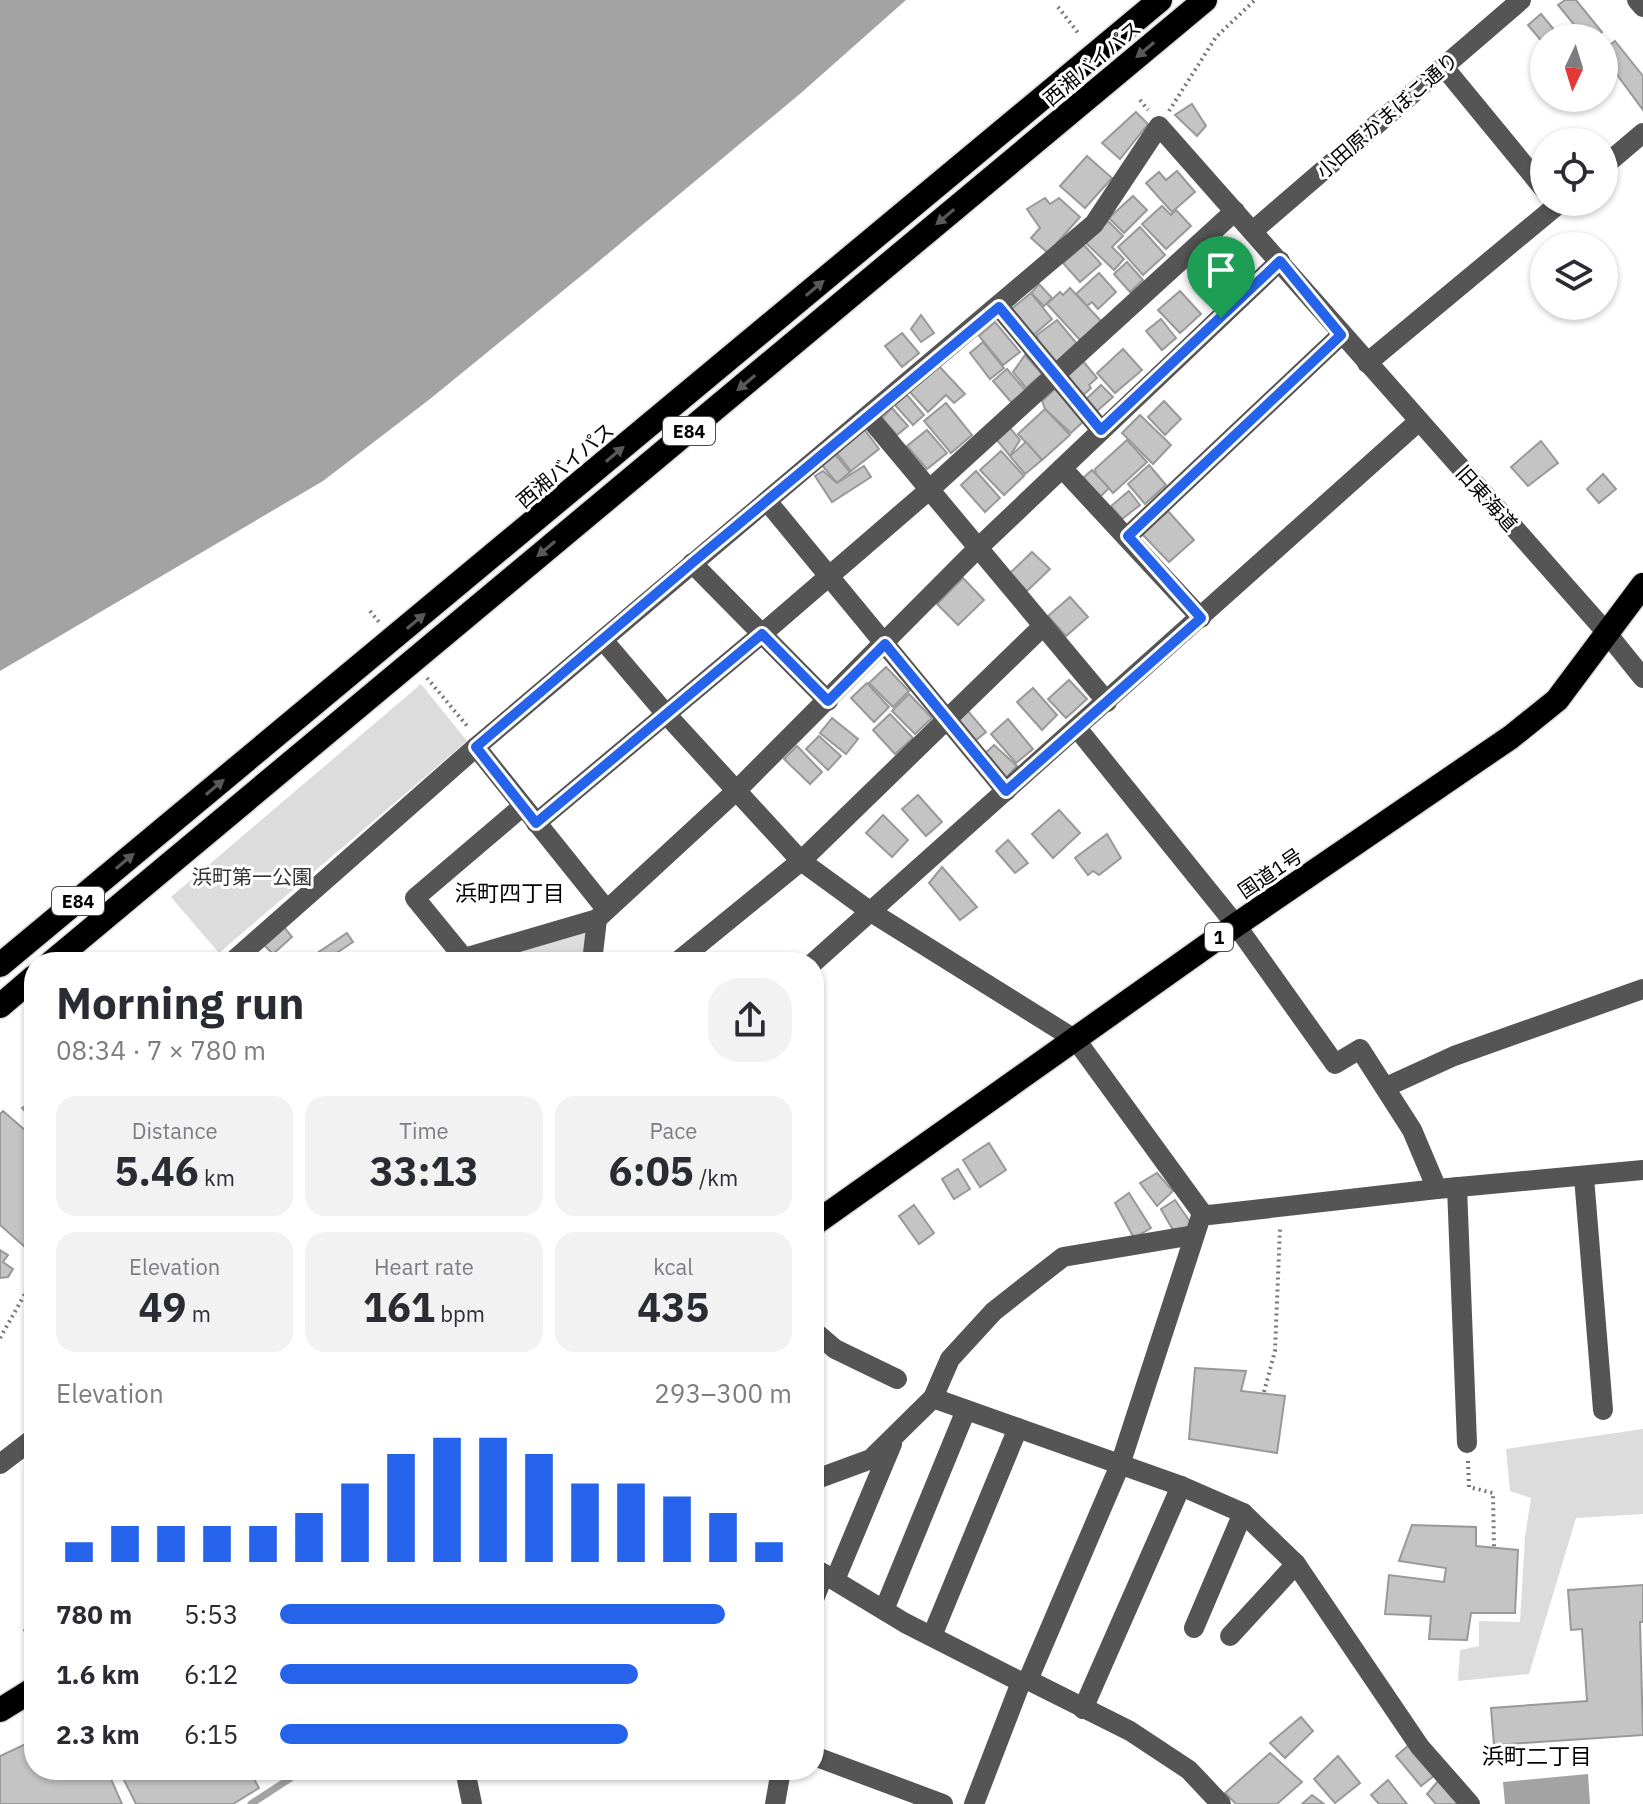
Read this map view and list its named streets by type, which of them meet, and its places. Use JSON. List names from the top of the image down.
{
  "streets": {
    "highway": [
      "西湘バイパス",
      "E84",
      "国道1号",
      "1"
    ],
    "street": ["小田原かまぼこ通り", "旧東海道"]
  },
  "crossings": [
    ["小田原かまぼこ通り", "旧東海道"],
    ["旧東海道", "国道1号"]
  ],
  "districts": ["浜町四丁目", "浜町二丁目"],
  "parks": ["浜町第一公園"],
  "north": "bottom",
  "page": {
    "heading": ["Morning run", "08:34 · 7 × 780 m"],
    "stats": [
      ["Distance", "5.46 km"],
      ["Time", "33:13"],
      ["Pace", "6:05 /km"],
      ["Elevation", "49 m"],
      ["Heart rate", "161 bpm"],
      ["kcal", "435"]
    ],
    "chart": ["Elevation", "293–300 m"],
    "list": [
      {
        "name": "780 m",
        "note": "5:53"
      },
      {
        "name": "1.6 km",
        "note": "6:12"
      },
      {
        "name": "2.3 km",
        "note": "6:15"
      }
    ]
  }
}
